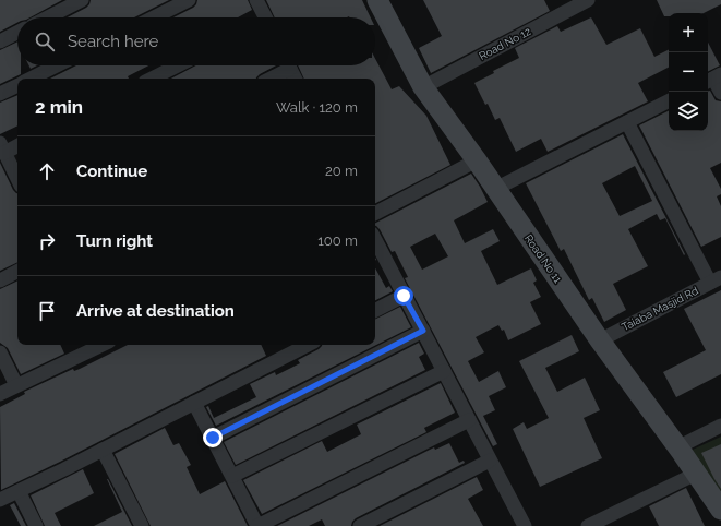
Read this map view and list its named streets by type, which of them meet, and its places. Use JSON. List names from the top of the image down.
{
  "streets": {
    "street": ["Road No 12", "Road No 11", "Taiaba Masjid Rd"]
  },
  "crossings": [
    ["Road No 12", "Road No 11"],
    ["Road No 11", "Taiaba Masjid Rd"]
  ],
  "page": {
    "map_buttons": ["+", "−"],
    "search": "Search here",
    "heading": ["2 min", "Walk · 120 m"],
    "list": [
      ["Continue", "20 m"],
      ["Turn right", "100 m"],
      "Arrive at destination"
    ]
  }
}
